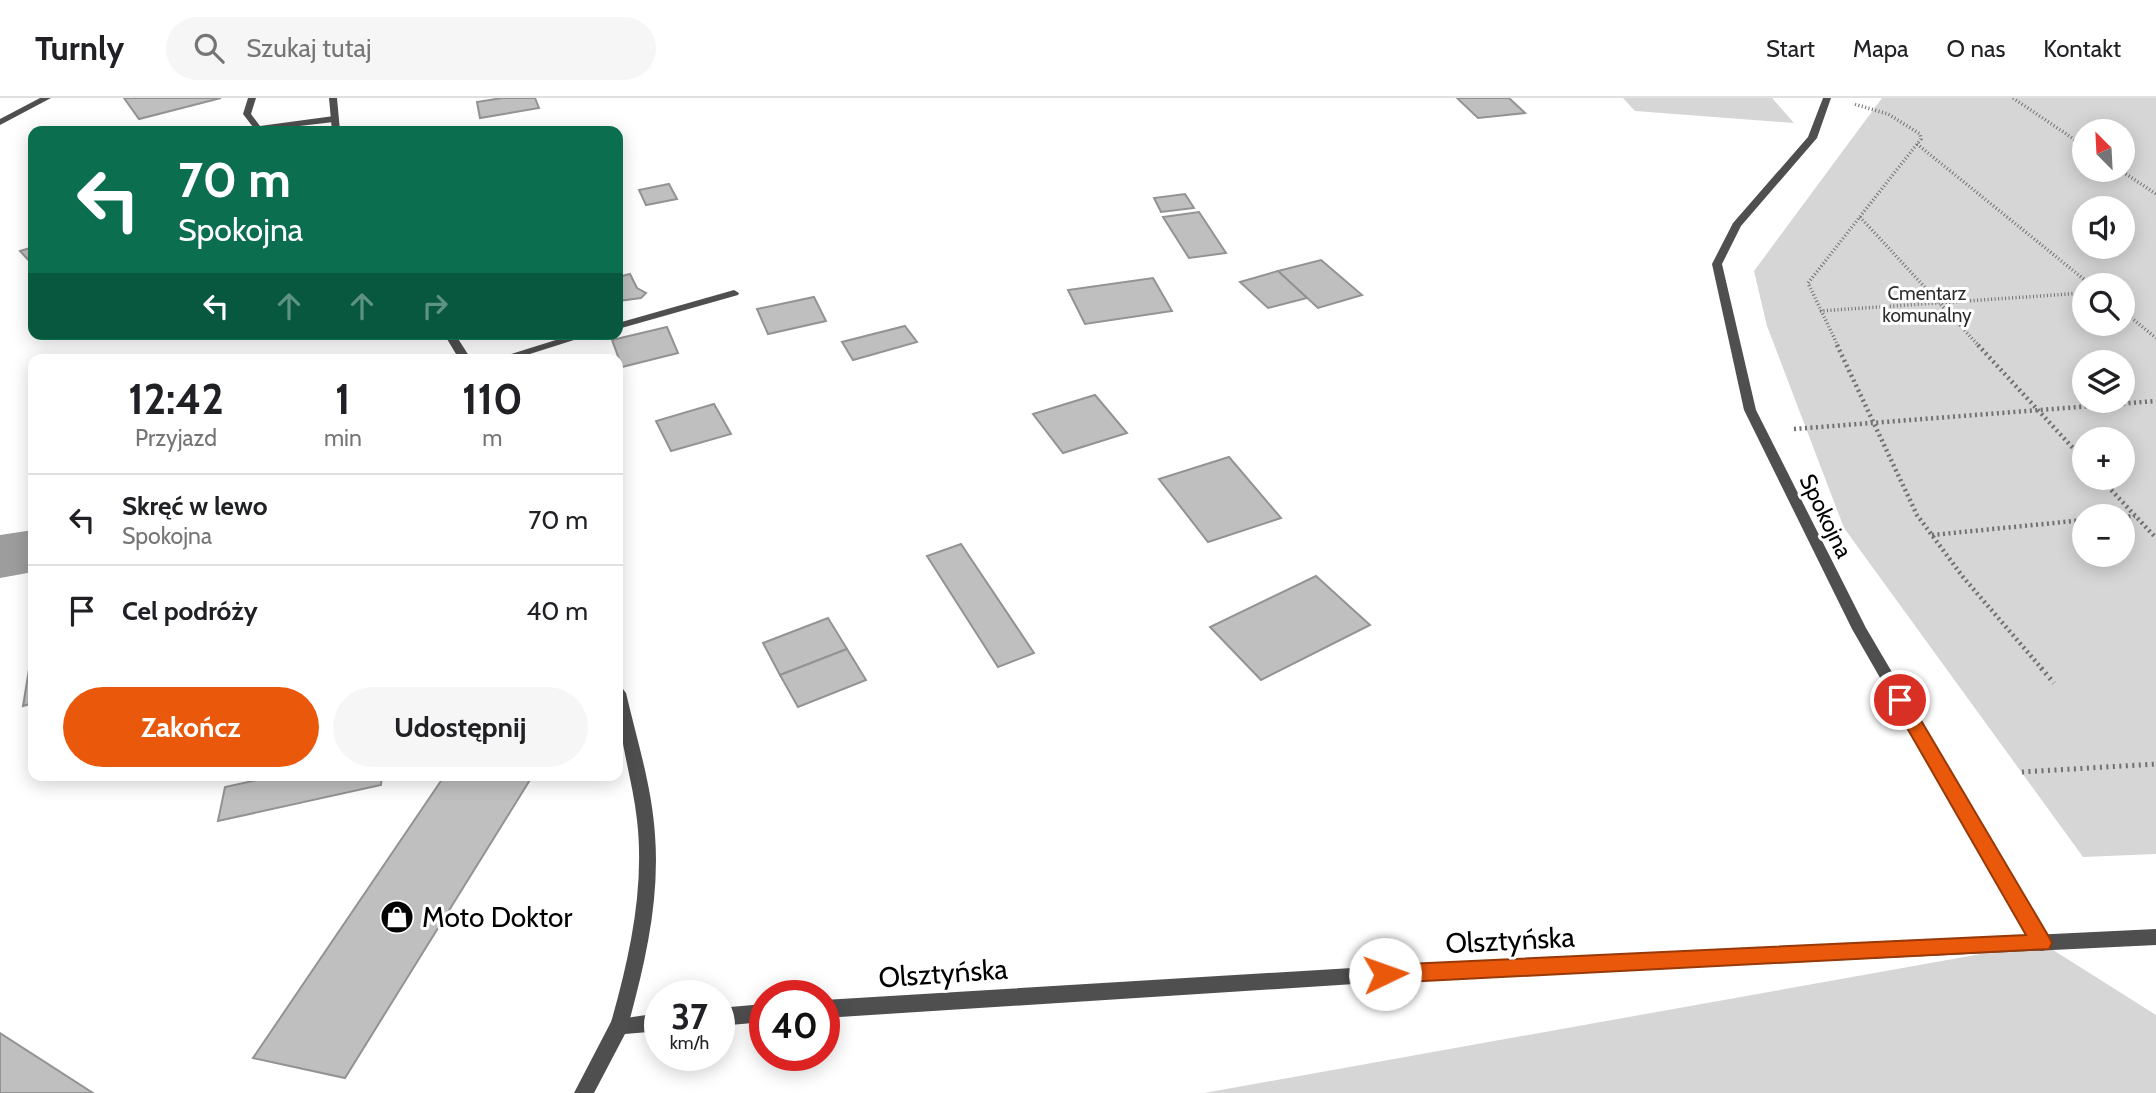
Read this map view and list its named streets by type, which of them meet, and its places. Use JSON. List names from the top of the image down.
{
  "streets": {
    "street": ["Spokojna", "Olsztyńska"]
  },
  "crossings": [
    ["Spokojna", "Olsztyńska"]
  ],
  "parks": ["Cmentarz komunalny"],
  "places": {
    "shop": ["Moto Doktor"]
  },
  "north": "top left",
  "page": {
    "header": "Turnly",
    "search": "Szukaj tutaj",
    "nav": [
      "Start",
      "Mapa",
      "O nas",
      "Kontakt"
    ],
    "map_buttons": ["+", "−"],
    "turn": ["70 m", "Spokojna"],
    "eta": [
      "12:42",
      "Przyjazd",
      "1",
      "min",
      "110",
      "m"
    ],
    "list": [
      {
        "name": "Skręć w lewo",
        "note": "Spokojna",
        "value": "70 m"
      },
      {
        "name": "Cel podróży",
        "value": "40 m"
      }
    ],
    "buttons": ["Zakończ", "Udostępnij"],
    "speed": "37 km/h",
    "limit": "40"
  }
}
